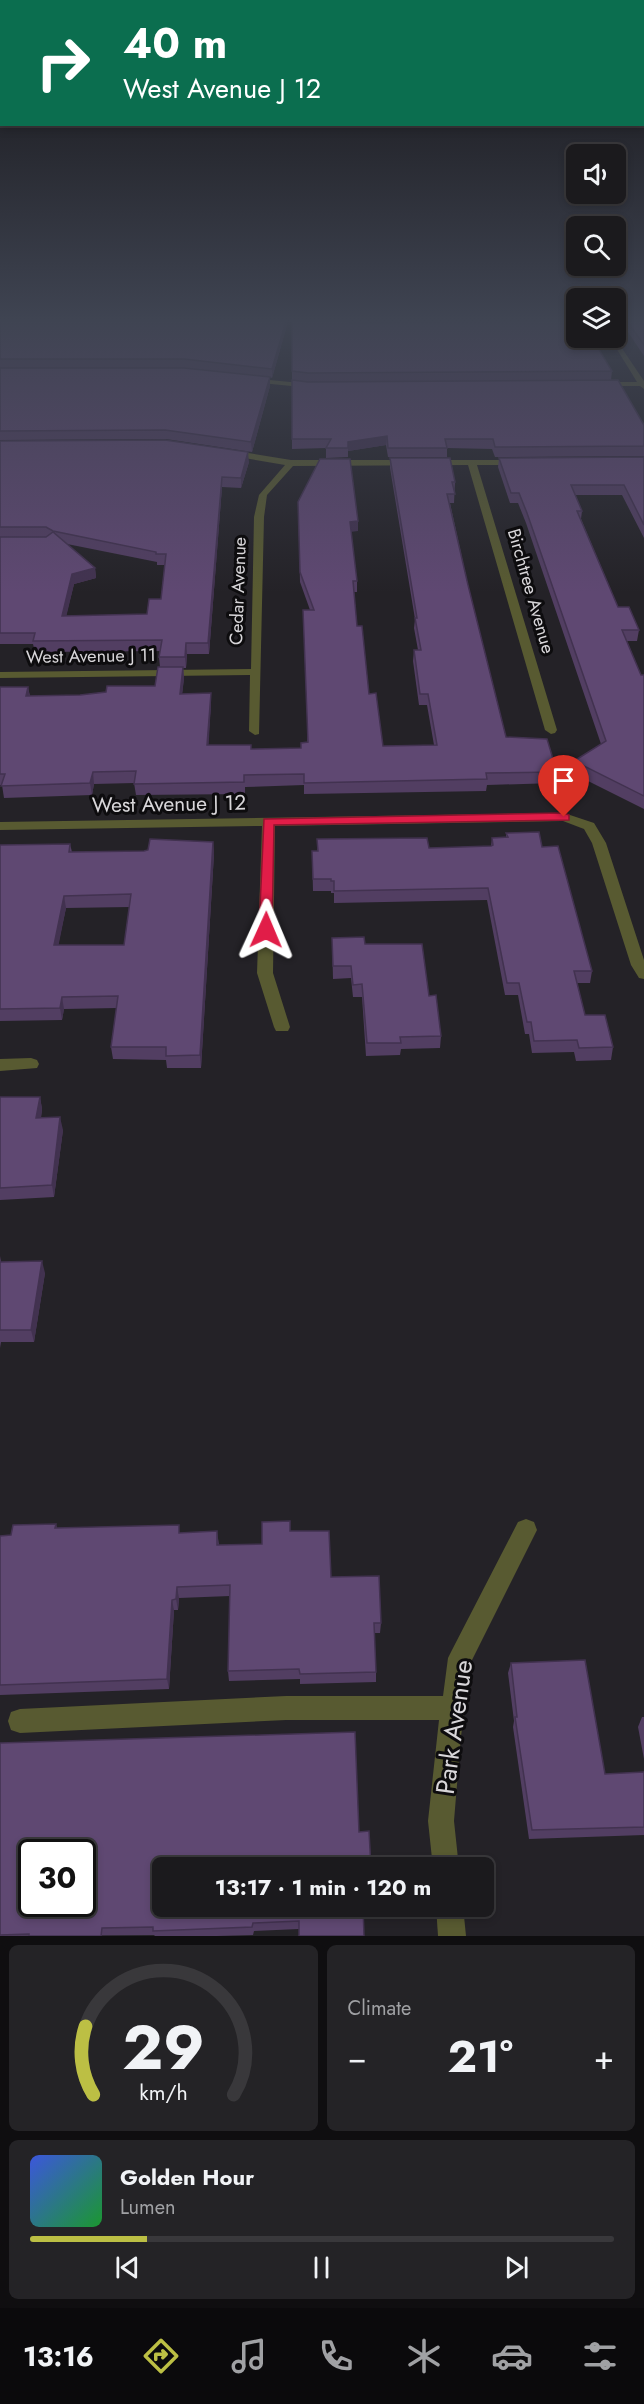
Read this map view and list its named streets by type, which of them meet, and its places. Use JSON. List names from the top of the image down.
{
  "streets": {
    "street": [
      "Cedar Avenue",
      "Birchtree Avenue",
      "West Avenue J 11",
      "West Avenue J 12",
      "Park Avenue"
    ]
  },
  "crossings": [
    ["Cedar Avenue", "West Avenue J 11"]
  ],
  "page": {
    "turn": ["40 m", "West Avenue J 12"],
    "limit": "30",
    "trip": "13:17 · 1 min · 120 m",
    "tile": "Climate",
    "heat": ["−", "21°", "+"],
    "song": ["Golden Hour", "Lumen"],
    "tabs": "13:16",
    "gauge": ["29", "km/h"]
  }
}
